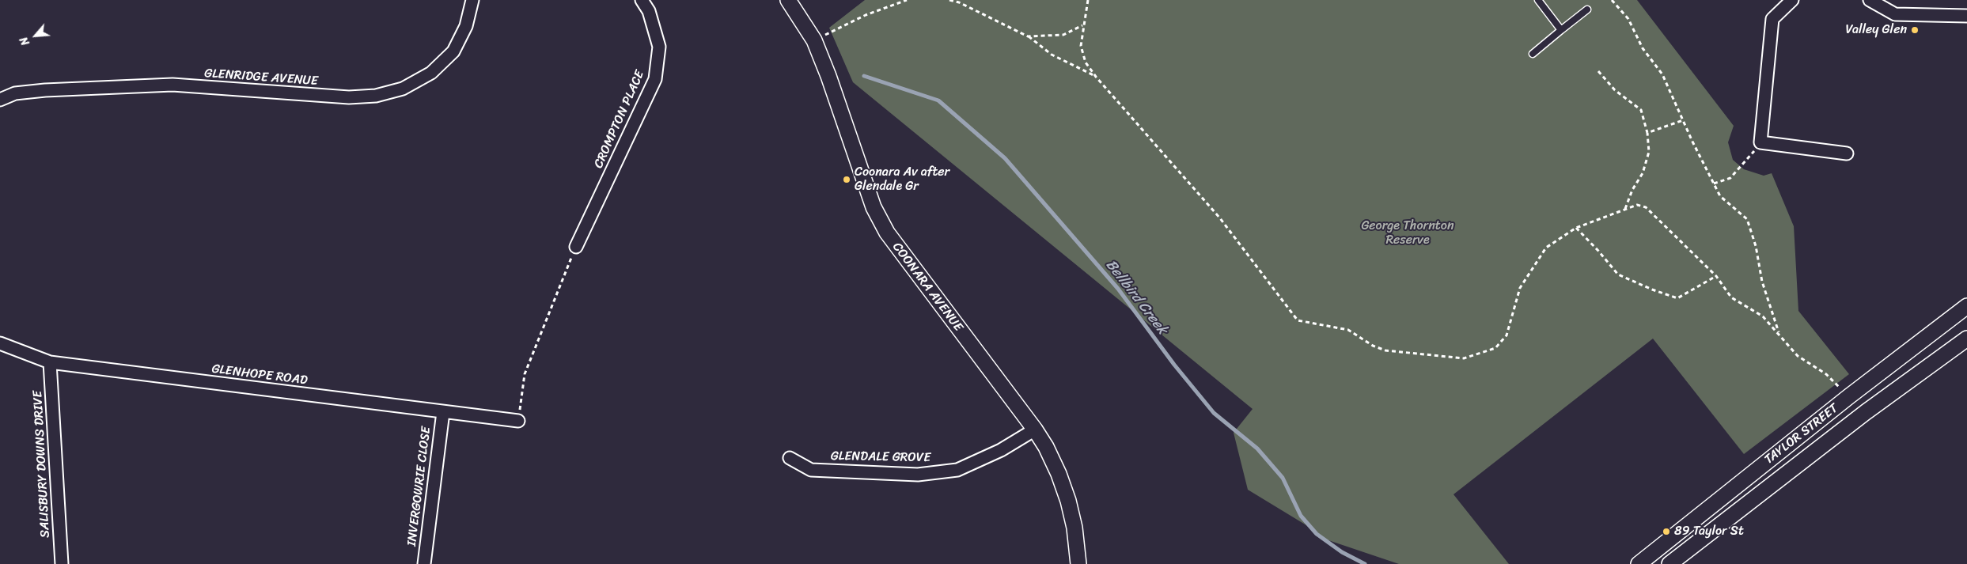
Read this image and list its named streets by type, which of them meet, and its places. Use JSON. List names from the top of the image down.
{
  "streets": {
    "street": [
      "GLENRIDGE AVENUE",
      "CROMPTON PLACE",
      "COONARA AVENUE",
      "GLENHOPE ROAD",
      "TAYLOR STREET",
      "GLENDALE GROVE",
      "SALISBURY DOWNS DRIVE",
      "INVERGOWRIE CLOSE"
    ]
  },
  "crossings": [
    ["COONARA AVENUE", "GLENDALE GROVE"],
    ["GLENHOPE ROAD", "SALISBURY DOWNS DRIVE"],
    ["GLENHOPE ROAD", "INVERGOWRIE CLOSE"]
  ],
  "water": ["Bellbird Creek"],
  "parks": ["George Thornton Reserve"],
  "places": ["Valley Glen", "Coonara Av after Glendale Gr", "89 Taylor St"],
  "north": "bottom left"
}
